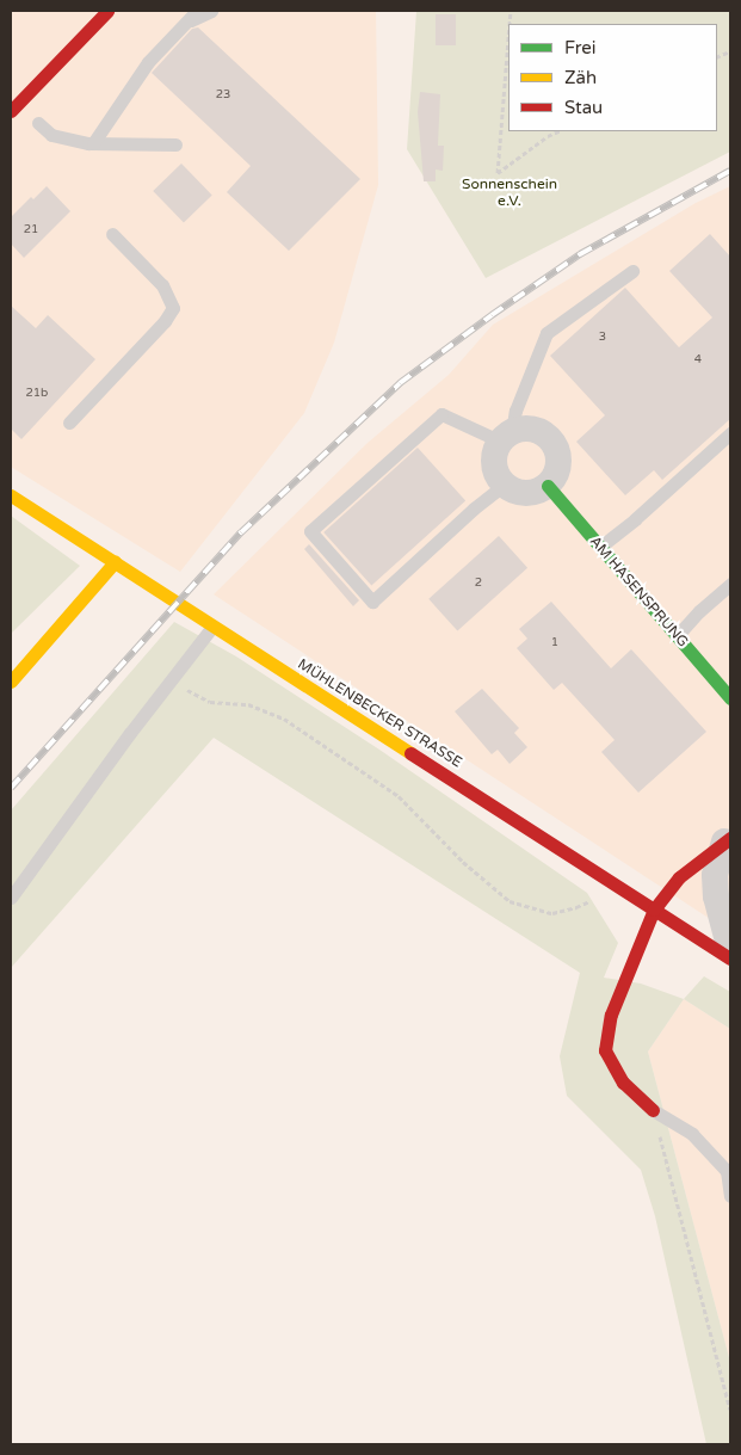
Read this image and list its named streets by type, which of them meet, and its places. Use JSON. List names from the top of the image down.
{
  "streets": {
    "main road": ["AM HASENSPRUNG", "MÜHLENBECKER STRASSE"]
  },
  "parks": ["Sonnenschein e.V."],
  "house_numbers": [
    "23",
    "21",
    "3",
    "4",
    "21b",
    "2",
    "1"
  ],
  "legend": ["Frei", "Zäh", "Stau"]
}
